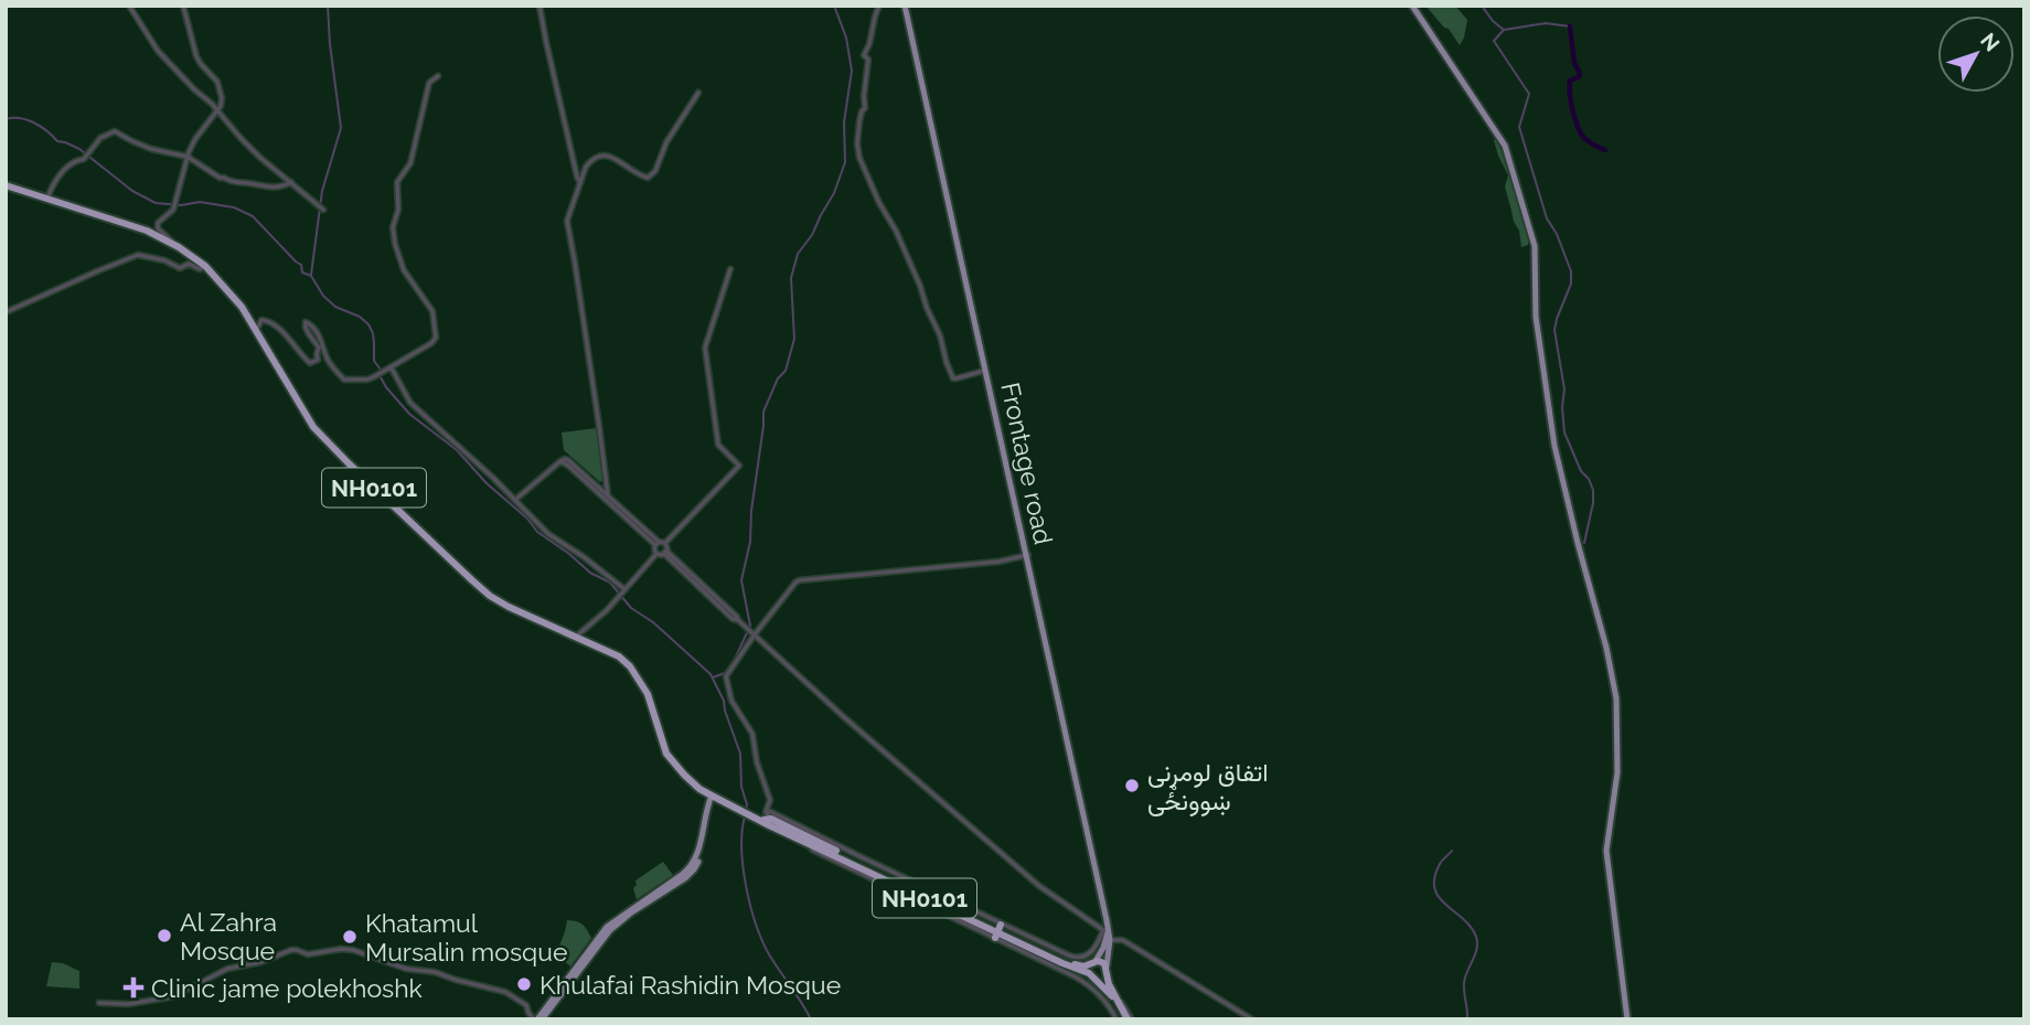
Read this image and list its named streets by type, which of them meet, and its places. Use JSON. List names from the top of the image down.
{
  "streets": {
    "highway": ["NH0101"],
    "main road": ["Frontage road"]
  },
  "crossings": [
    ["Frontage road", "NH0101"]
  ],
  "places": {
    "other": [
      "اتفاق لومړنی ښوونځی",
      "Al Zahra Mosque",
      "Khatamul Mursalin mosque",
      "Khulafai Rashidin Mosque"
    ],
    "health": ["Clinic jame polekhoshk"]
  },
  "north": "top right"
}
